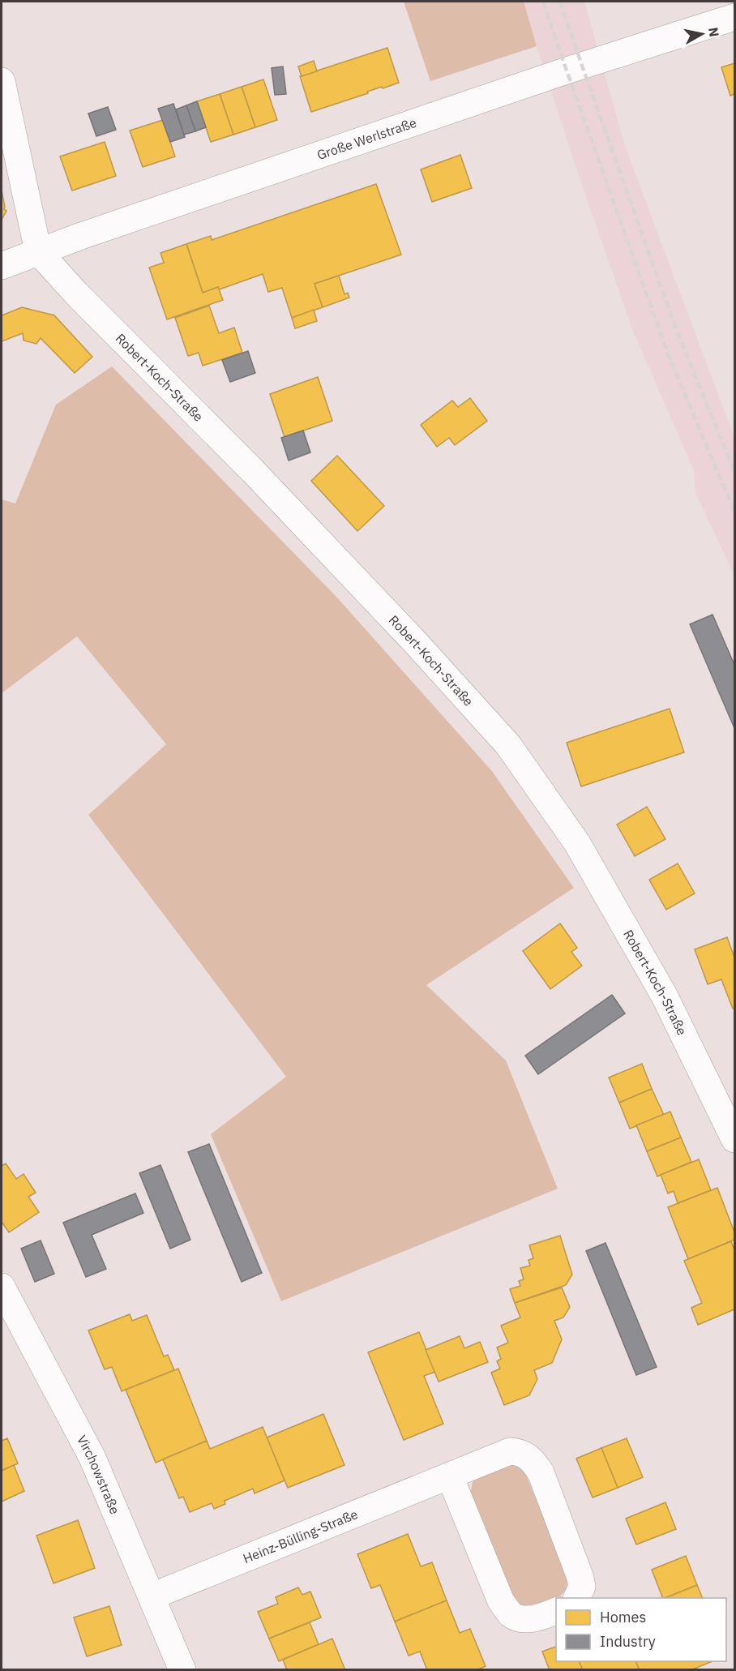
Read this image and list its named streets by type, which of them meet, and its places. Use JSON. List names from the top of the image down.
{
  "streets": {
    "street": [
      "Große Werlstraße",
      "Robert-Koch-Straße",
      "Virchowstraße",
      "Heinz-Bülling-Straße"
    ]
  },
  "crossings": [
    ["Große Werlstraße", "Robert-Koch-Straße"],
    ["Virchowstraße", "Heinz-Bülling-Straße"]
  ],
  "legend": ["Homes", "Industry"],
  "north": "right"
}
